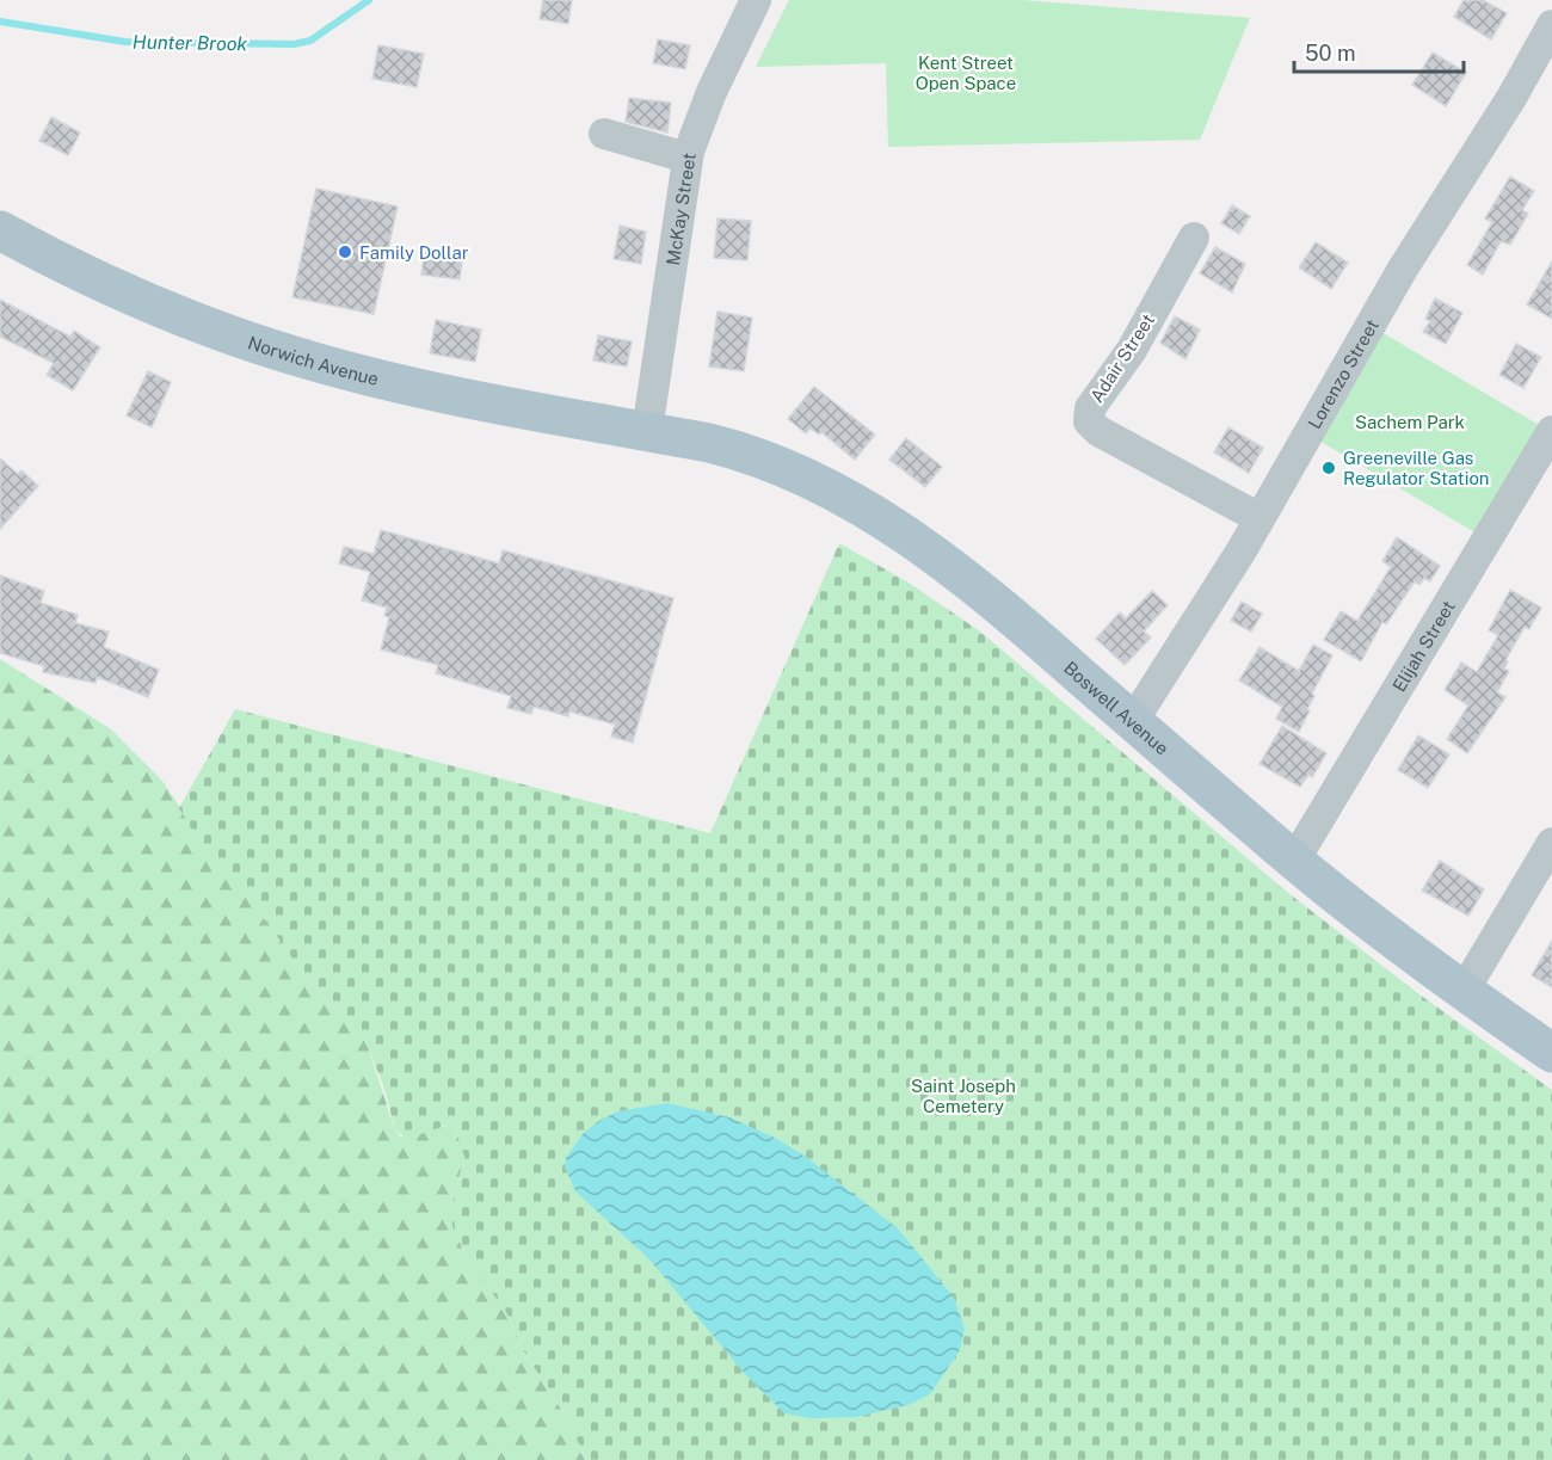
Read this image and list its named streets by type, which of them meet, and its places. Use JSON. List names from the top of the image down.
{
  "streets": {
    "main road": ["Norwich Avenue", "Boswell Avenue"],
    "street": [
      "McKay Street",
      "Adair Street",
      "Lorenzo Street",
      "Elijah Street"
    ]
  },
  "crossings": [
    ["McKay Street", "Norwich Avenue"],
    ["McKay Street", "Boswell Avenue"],
    ["Adair Street", "Lorenzo Street"],
    ["Norwich Avenue", "Boswell Avenue"],
    ["Lorenzo Street", "Boswell Avenue"],
    ["Elijah Street", "Boswell Avenue"]
  ],
  "water": ["Hunter Brook"],
  "parks": ["Kent Street Open Space", "Sachem Park", "Saint Joseph Cemetery"],
  "places": ["Family Dollar", "Greeneville Gas Regulator Station"],
  "scale_bar": "50 m"
}
